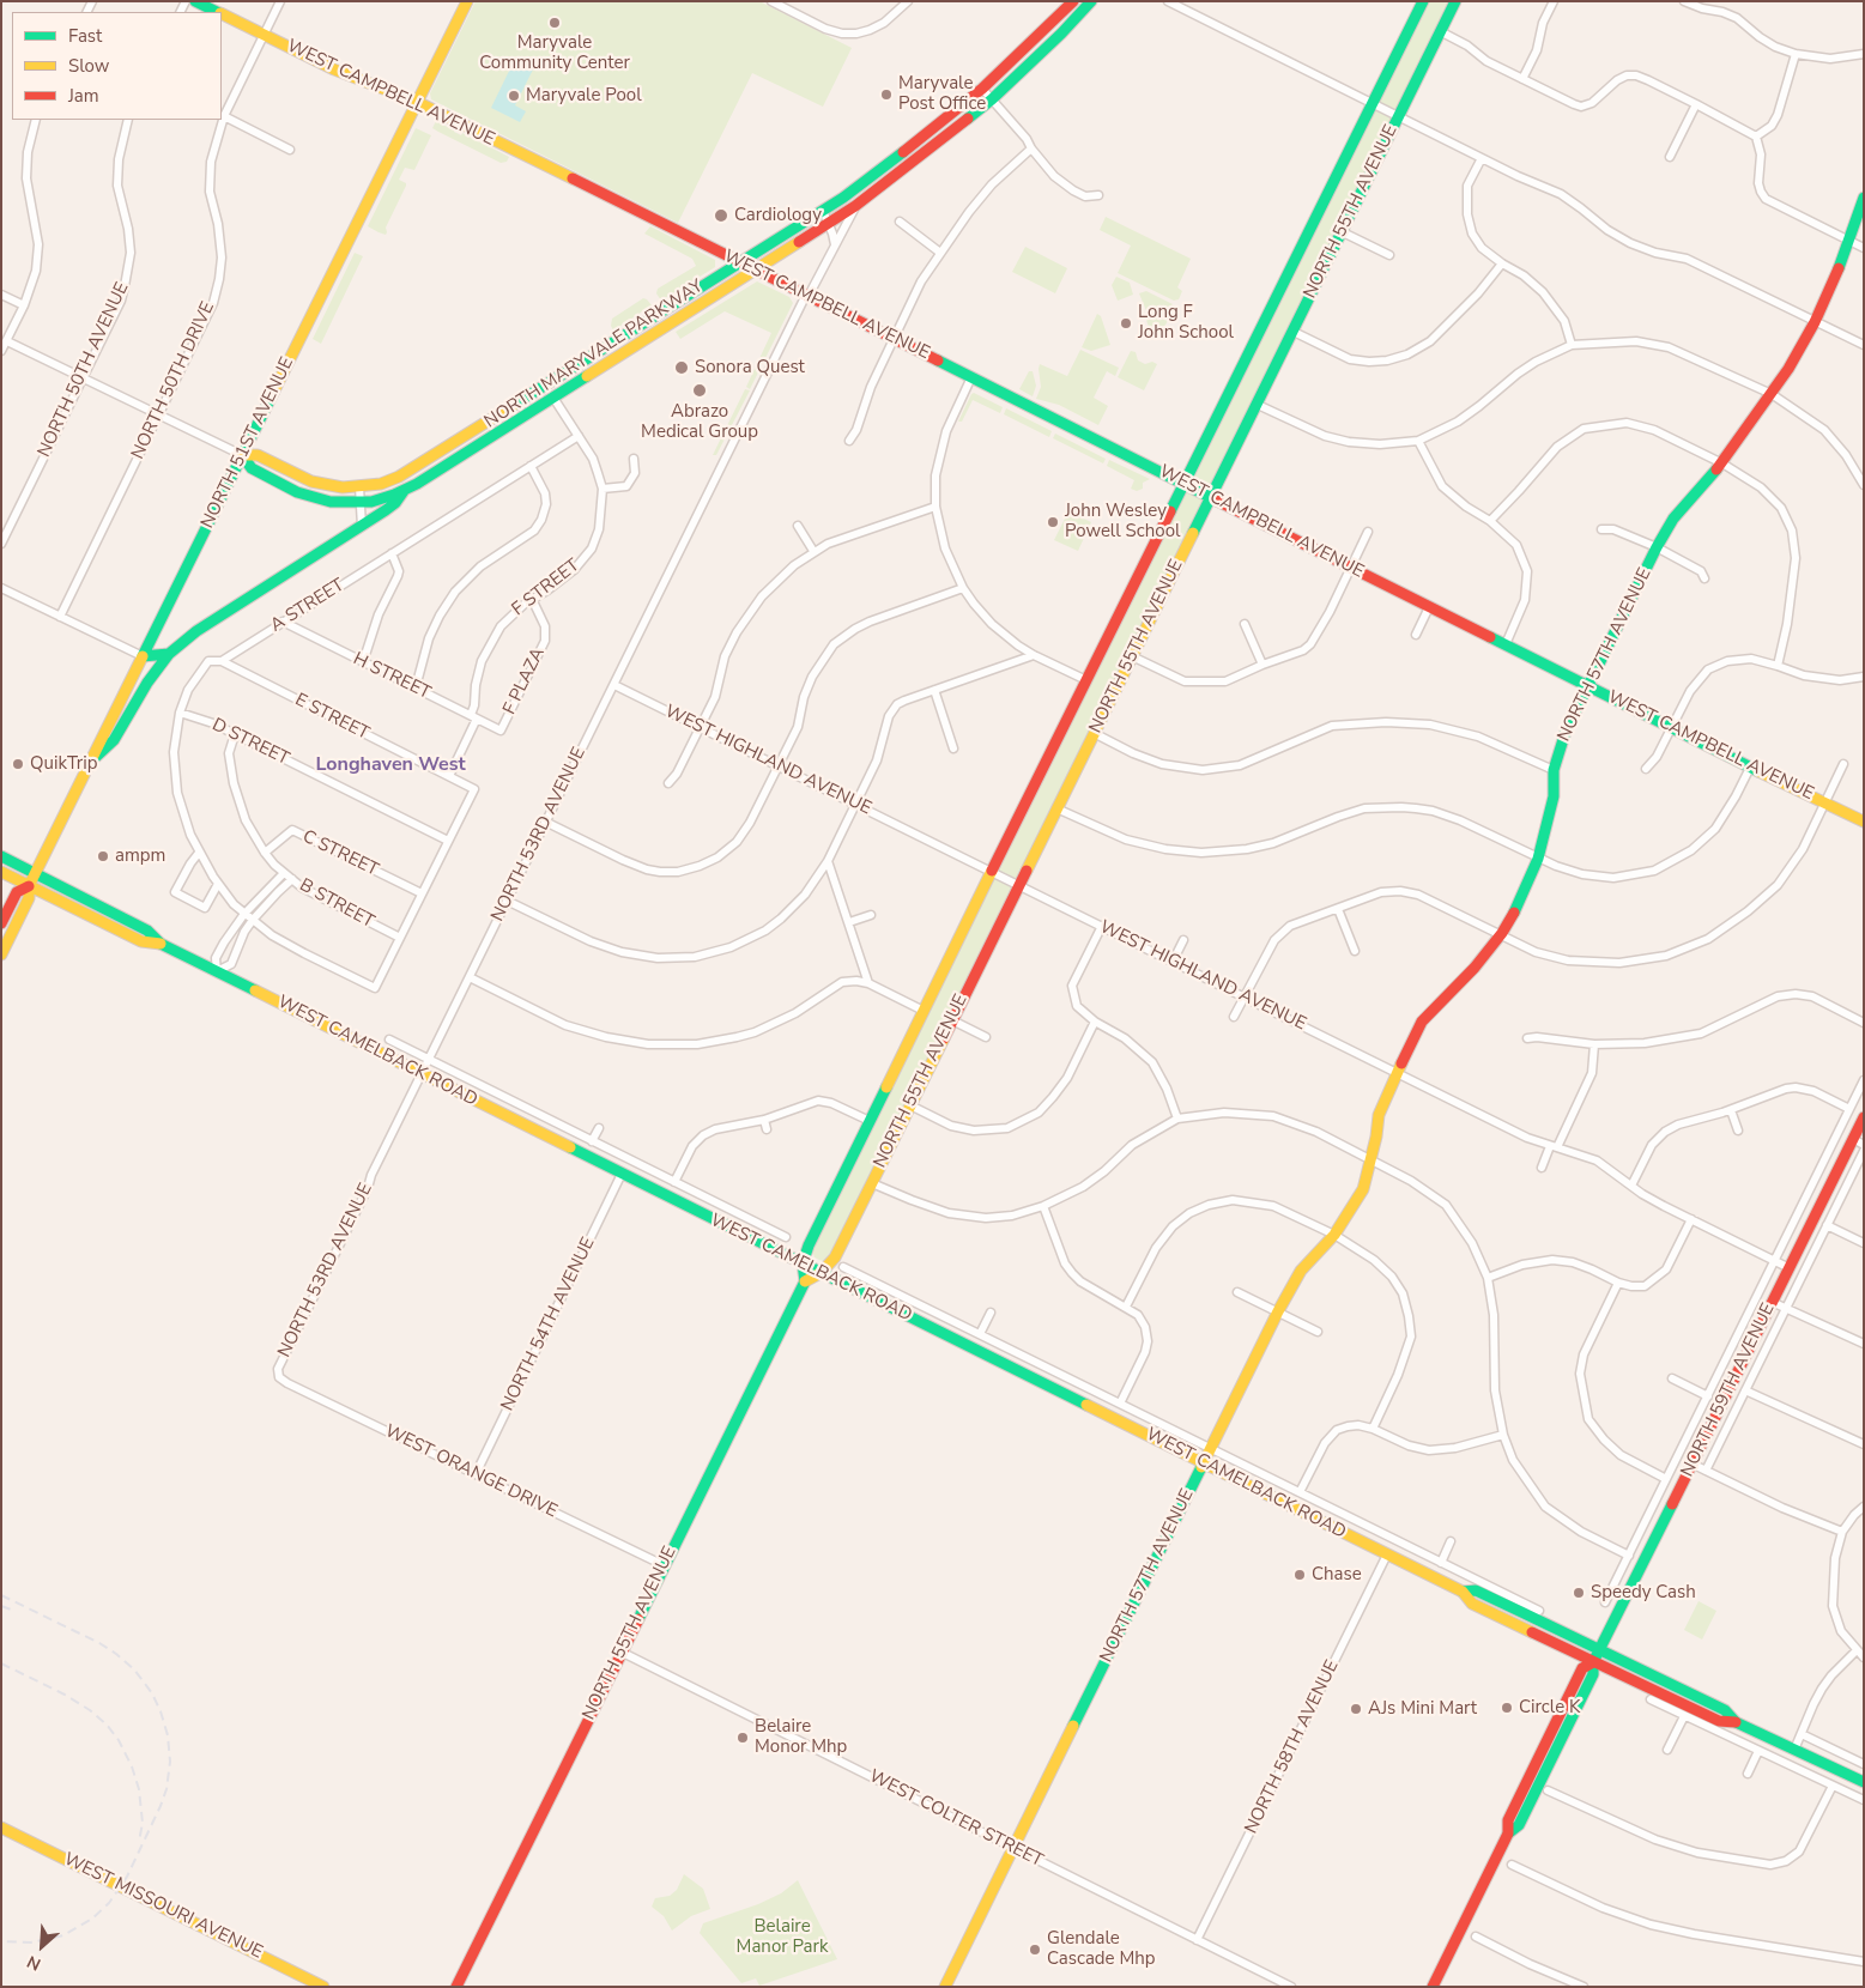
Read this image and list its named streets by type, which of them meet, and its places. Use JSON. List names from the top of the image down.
{
  "streets": {
    "street": [
      "WEST CAMPBELL AVENUE",
      "NORTH 55TH AVENUE",
      "NORTH MARYVALE PARKWAY",
      "NORTH 50TH AVENUE",
      "NORTH 50TH DRIVE",
      "NORTH 51ST AVENUE",
      "F STREET",
      "A STREET",
      "NORTH 57TH AVENUE",
      "H STREET",
      "F PLAZA",
      "E STREET",
      "D STREET",
      "WEST HIGHLAND AVENUE",
      "NORTH 53RD AVENUE",
      "C STREET",
      "B STREET",
      "WEST CAMELBACK ROAD",
      "NORTH 54TH AVENUE",
      "NORTH 59TH AVENUE",
      "WEST ORANGE DRIVE",
      "NORTH 58TH AVENUE",
      "WEST COLTER STREET",
      "WEST MISSOURI AVENUE"
    ]
  },
  "crossings": [
    ["WEST CAMPBELL AVENUE", "NORTH 55TH AVENUE"],
    ["WEST CAMPBELL AVENUE", "NORTH MARYVALE PARKWAY"],
    ["WEST CAMPBELL AVENUE", "NORTH 50TH DRIVE"],
    ["WEST CAMPBELL AVENUE", "NORTH 51ST AVENUE"],
    ["WEST CAMPBELL AVENUE", "NORTH 57TH AVENUE"],
    ["WEST CAMPBELL AVENUE", "NORTH 53RD AVENUE"],
    ["NORTH 55TH AVENUE", "WEST HIGHLAND AVENUE"],
    ["NORTH 55TH AVENUE", "WEST CAMELBACK ROAD"],
    ["NORTH 55TH AVENUE", "WEST ORANGE DRIVE"],
    ["NORTH 55TH AVENUE", "WEST COLTER STREET"],
    ["NORTH MARYVALE PARKWAY", "NORTH 51ST AVENUE"],
    ["NORTH MARYVALE PARKWAY", "F STREET"],
    ["NORTH MARYVALE PARKWAY", "NORTH 53RD AVENUE"],
    ["NORTH 51ST AVENUE", "WEST CAMELBACK ROAD"],
    ["F STREET", "A STREET"],
    ["F STREET", "H STREET"],
    ["F STREET", "F PLAZA"],
    ["F STREET", "E STREET"],
    ["A STREET", "H STREET"],
    ["A STREET", "E STREET"],
    ["A STREET", "D STREET"],
    ["A STREET", "B STREET"],
    ["NORTH 57TH AVENUE", "WEST HIGHLAND AVENUE"],
    ["NORTH 57TH AVENUE", "WEST CAMELBACK ROAD"],
    ["NORTH 57TH AVENUE", "WEST COLTER STREET"],
    ["H STREET", "F PLAZA"],
    ["E STREET", "D STREET"],
    ["D STREET", "B STREET"],
    ["WEST HIGHLAND AVENUE", "NORTH 53RD AVENUE"],
    ["WEST HIGHLAND AVENUE", "NORTH 59TH AVENUE"],
    ["NORTH 53RD AVENUE", "WEST CAMELBACK ROAD"],
    ["NORTH 53RD AVENUE", "WEST ORANGE DRIVE"],
    ["C STREET", "B STREET"],
    ["WEST CAMELBACK ROAD", "NORTH 54TH AVENUE"],
    ["WEST CAMELBACK ROAD", "NORTH 59TH AVENUE"],
    ["WEST CAMELBACK ROAD", "NORTH 58TH AVENUE"],
    ["NORTH 54TH AVENUE", "WEST ORANGE DRIVE"],
    ["NORTH 58TH AVENUE", "WEST COLTER STREET"]
  ],
  "districts": ["Longhaven West"],
  "parks": ["Belaire Manor Park"],
  "places": [
    "Maryvale Community Center",
    "Maryvale Post Office",
    "Maryvale Pool",
    "Cardiology",
    "Long F John School",
    "Sonora Quest",
    "Abrazo Medical Group",
    "John Wesley Powell School",
    "QuikTrip",
    "ampm",
    "Chase",
    "Speedy Cash",
    "Circle K",
    "AJs Mini Mart",
    "Belaire Monor Mhp",
    "Glendale Cascade Mhp"
  ],
  "legend": ["Fast", "Slow", "Jam"],
  "north": "bottom left"
}
